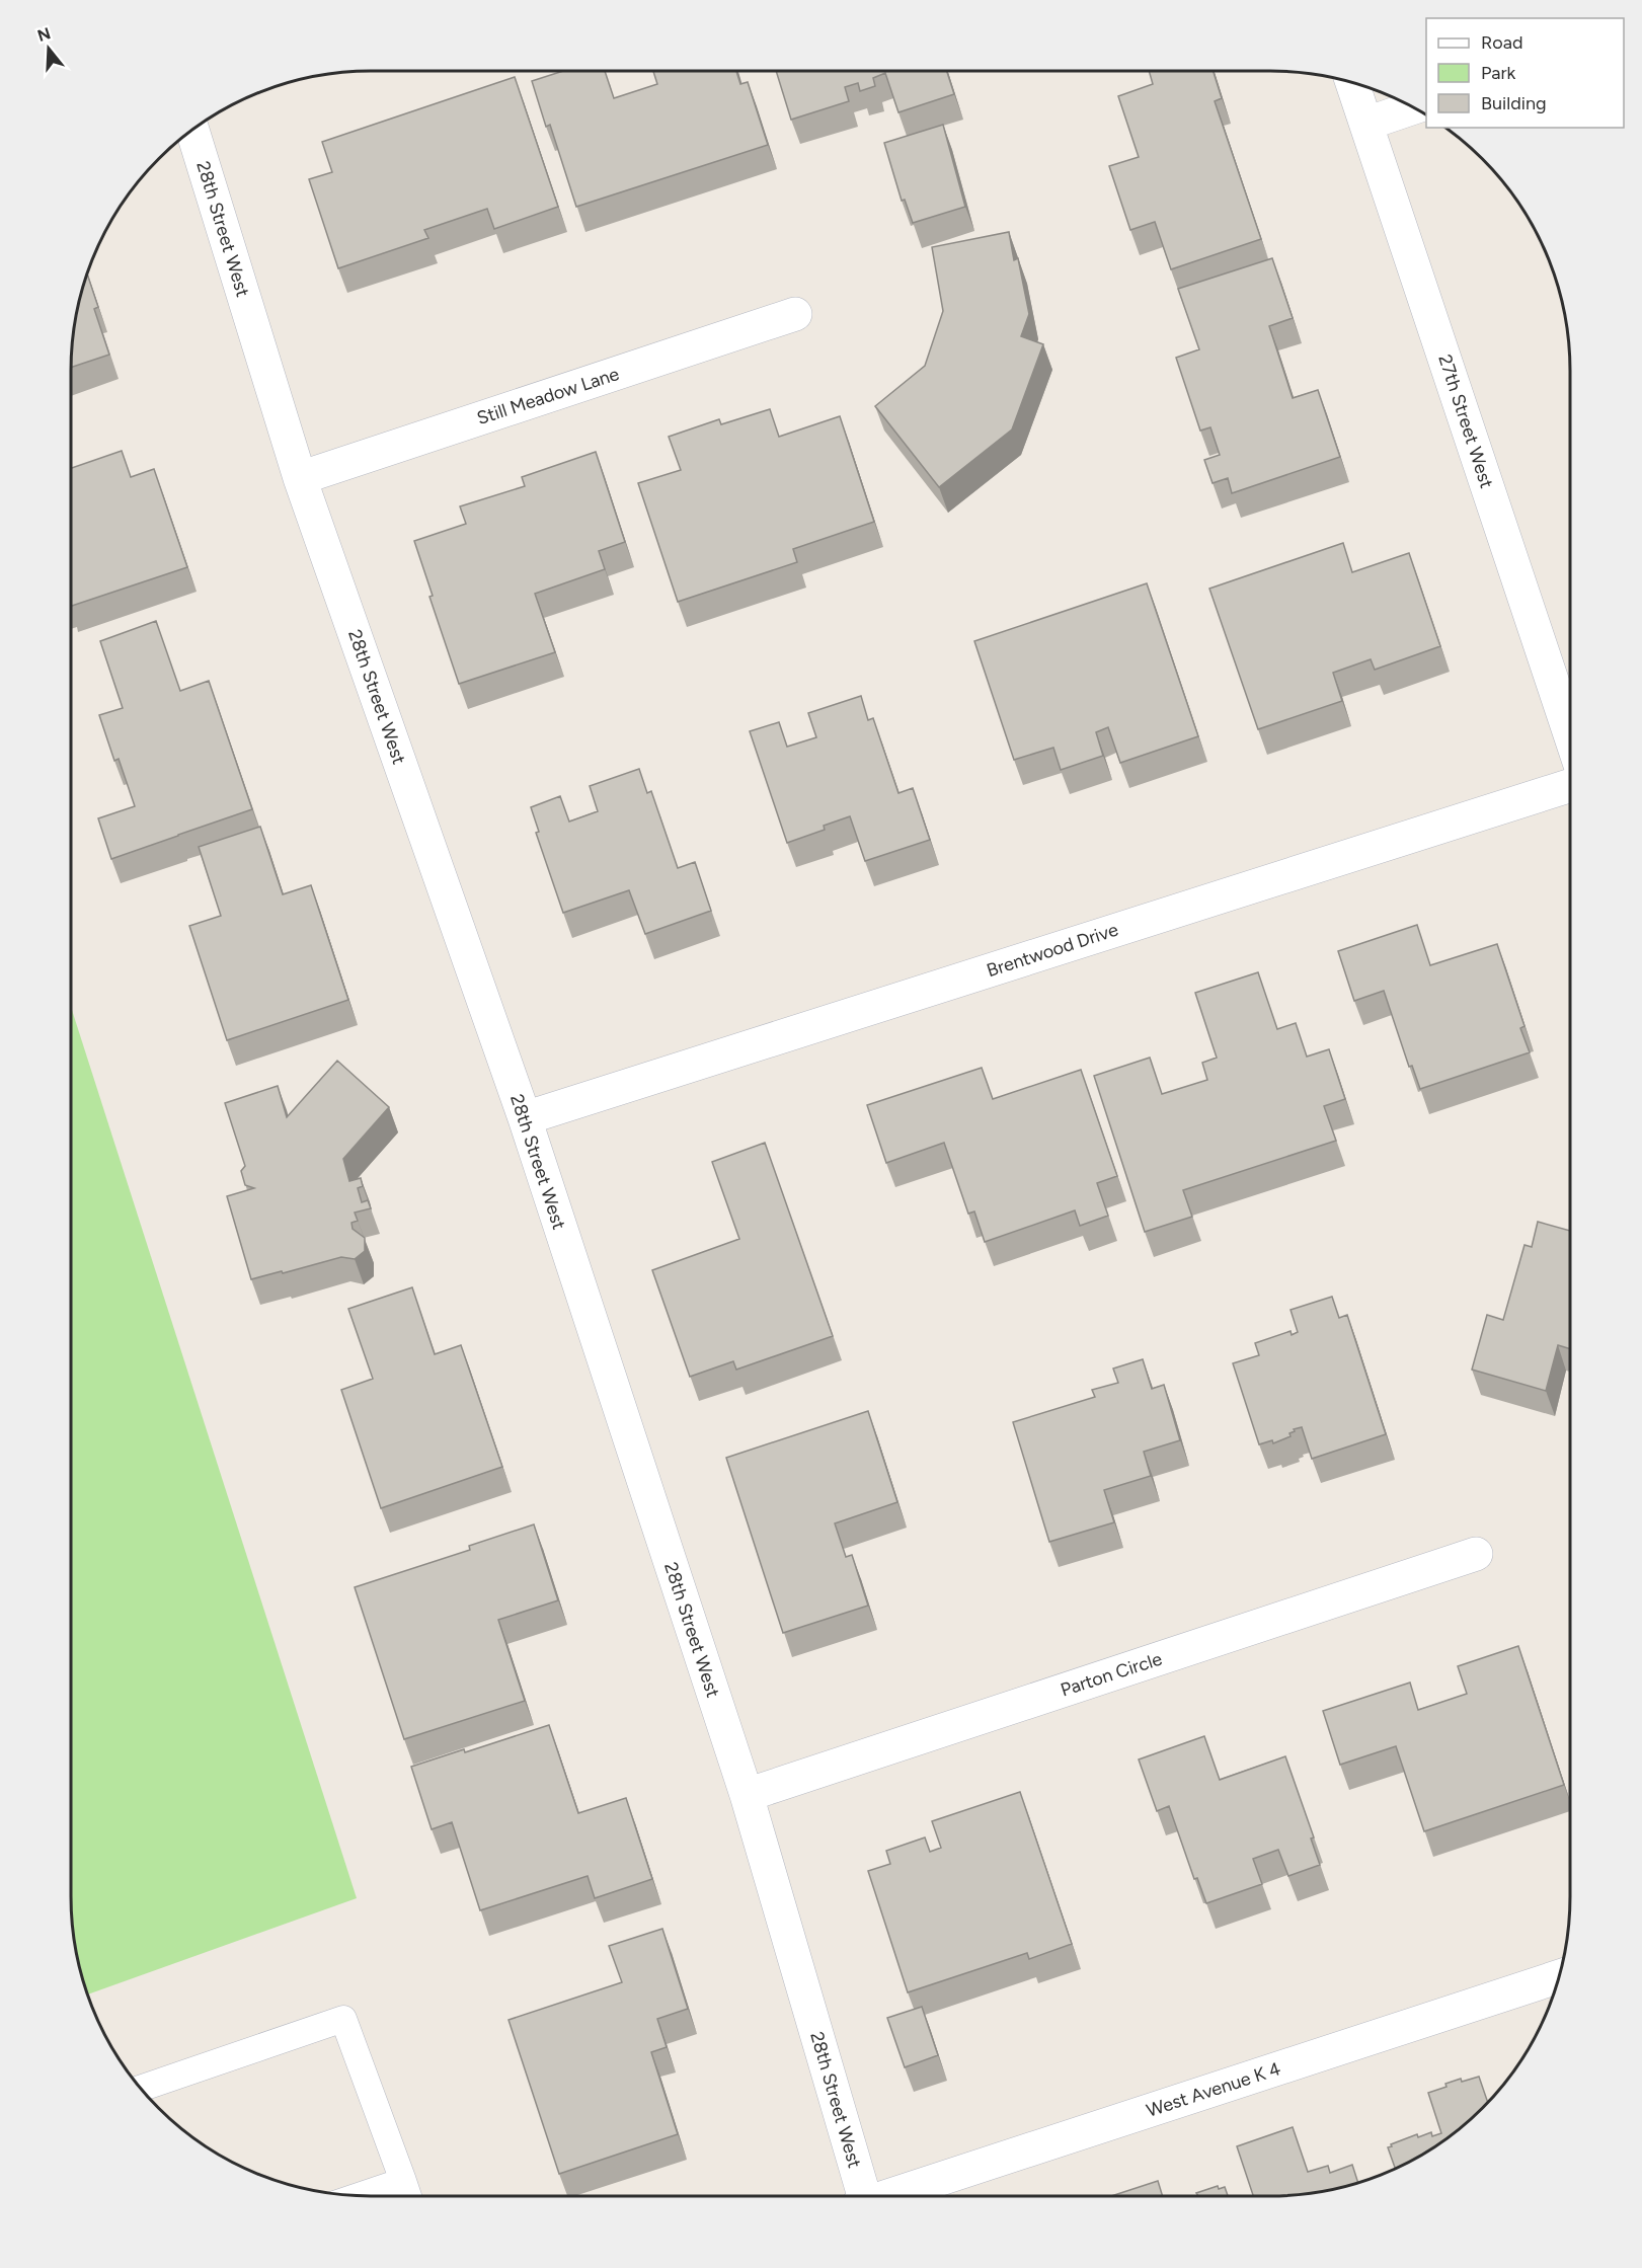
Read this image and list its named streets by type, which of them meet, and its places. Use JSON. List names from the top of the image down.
{
  "streets": {
    "street": [
      "28th Street West",
      "Still Meadow Lane",
      "27th Street West",
      "Brentwood Drive",
      "Parton Circle",
      "West Avenue K 4"
    ]
  },
  "crossings": [
    ["28th Street West", "Still Meadow Lane"],
    ["28th Street West", "Brentwood Drive"],
    ["28th Street West", "Parton Circle"]
  ],
  "legend": ["Road", "Park", "Building"],
  "north": "top"
}
